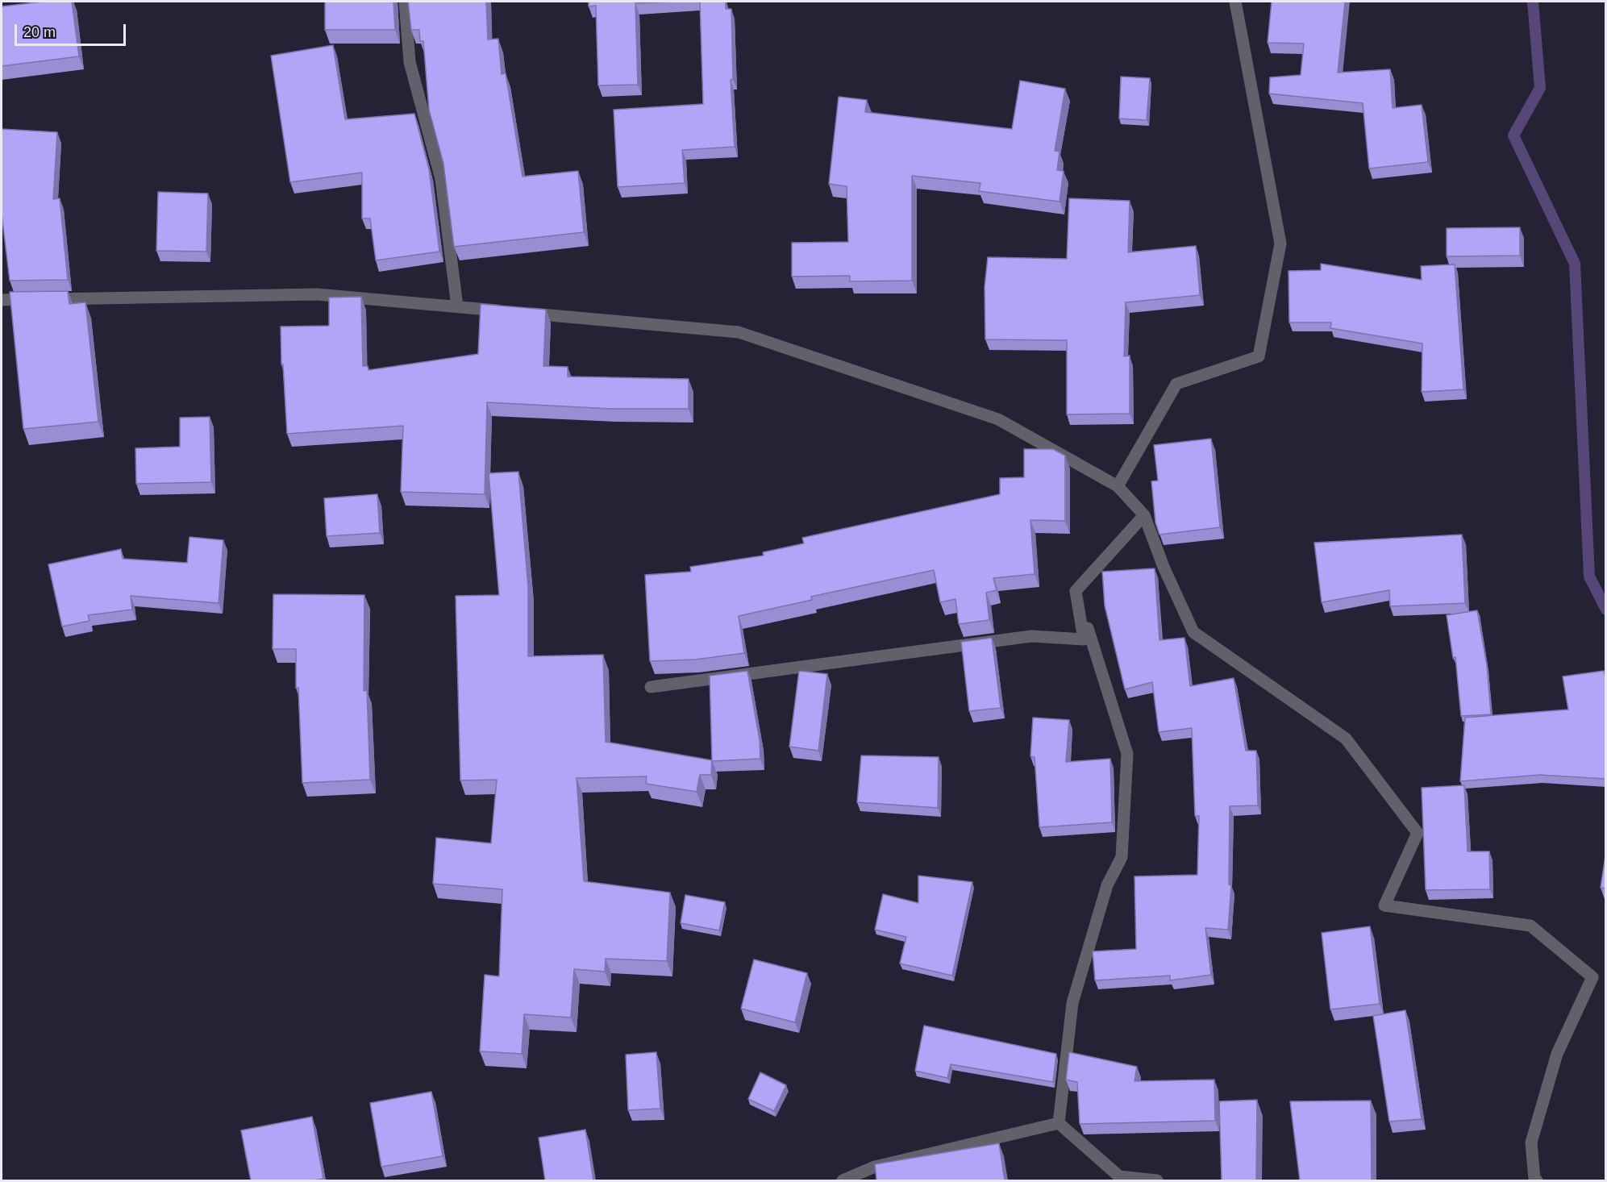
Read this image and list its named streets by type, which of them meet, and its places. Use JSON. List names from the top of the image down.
{
  "scale_bar": "20 m"
}
